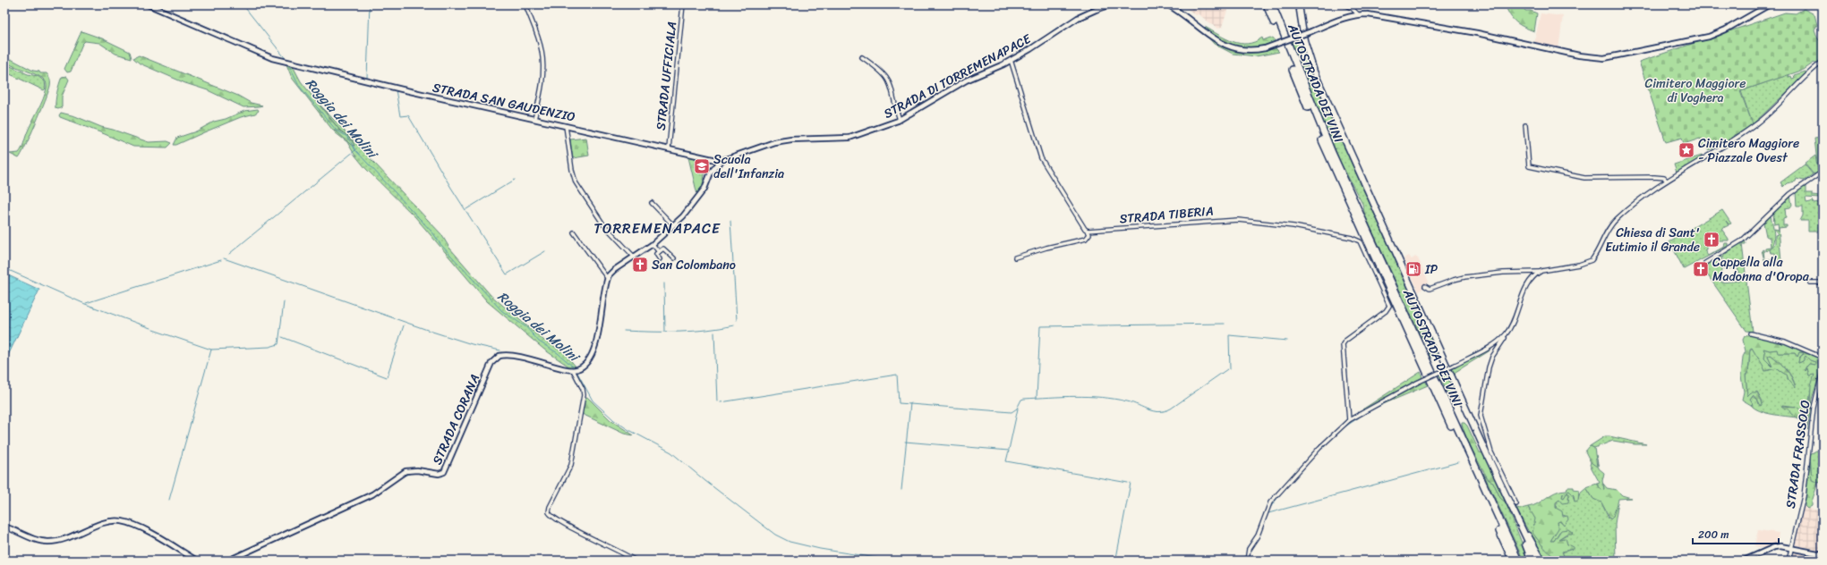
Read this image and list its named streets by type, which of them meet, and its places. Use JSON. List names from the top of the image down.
{
  "streets": {
    "highway": ["AUTOSTRADA DEI VINI"],
    "street": [
      "STRADA UFFICIALA",
      "STRADA DI TORREMENAPACE",
      "STRADA SAN GAUDENZIO",
      "STRADA TIBERIA",
      "STRADA CORANA",
      "STRADA FRASSOLO"
    ]
  },
  "crossings": [
    ["STRADA UFFICIALA", "STRADA SAN GAUDENZIO"],
    ["STRADA DI TORREMENAPACE", "STRADA SAN GAUDENZIO"]
  ],
  "districts": ["TORREMENAPACE"],
  "water": ["Roggia dei Molini"],
  "parks": ["Cimitero Maggiore di Voghera"],
  "places": {
    "place": ["Cimitero Maggiore - Piazzale Ovest"],
    "school or university": ["Scuola dell'Infanzia"],
    "church": ["Chiesa di Sant' Eutimio il Grande", "San Colombano", "Cappella alla Madonna d'Oropa"],
    "fuel station": ["IP"]
  },
  "scale_bar": "200 m"
}
